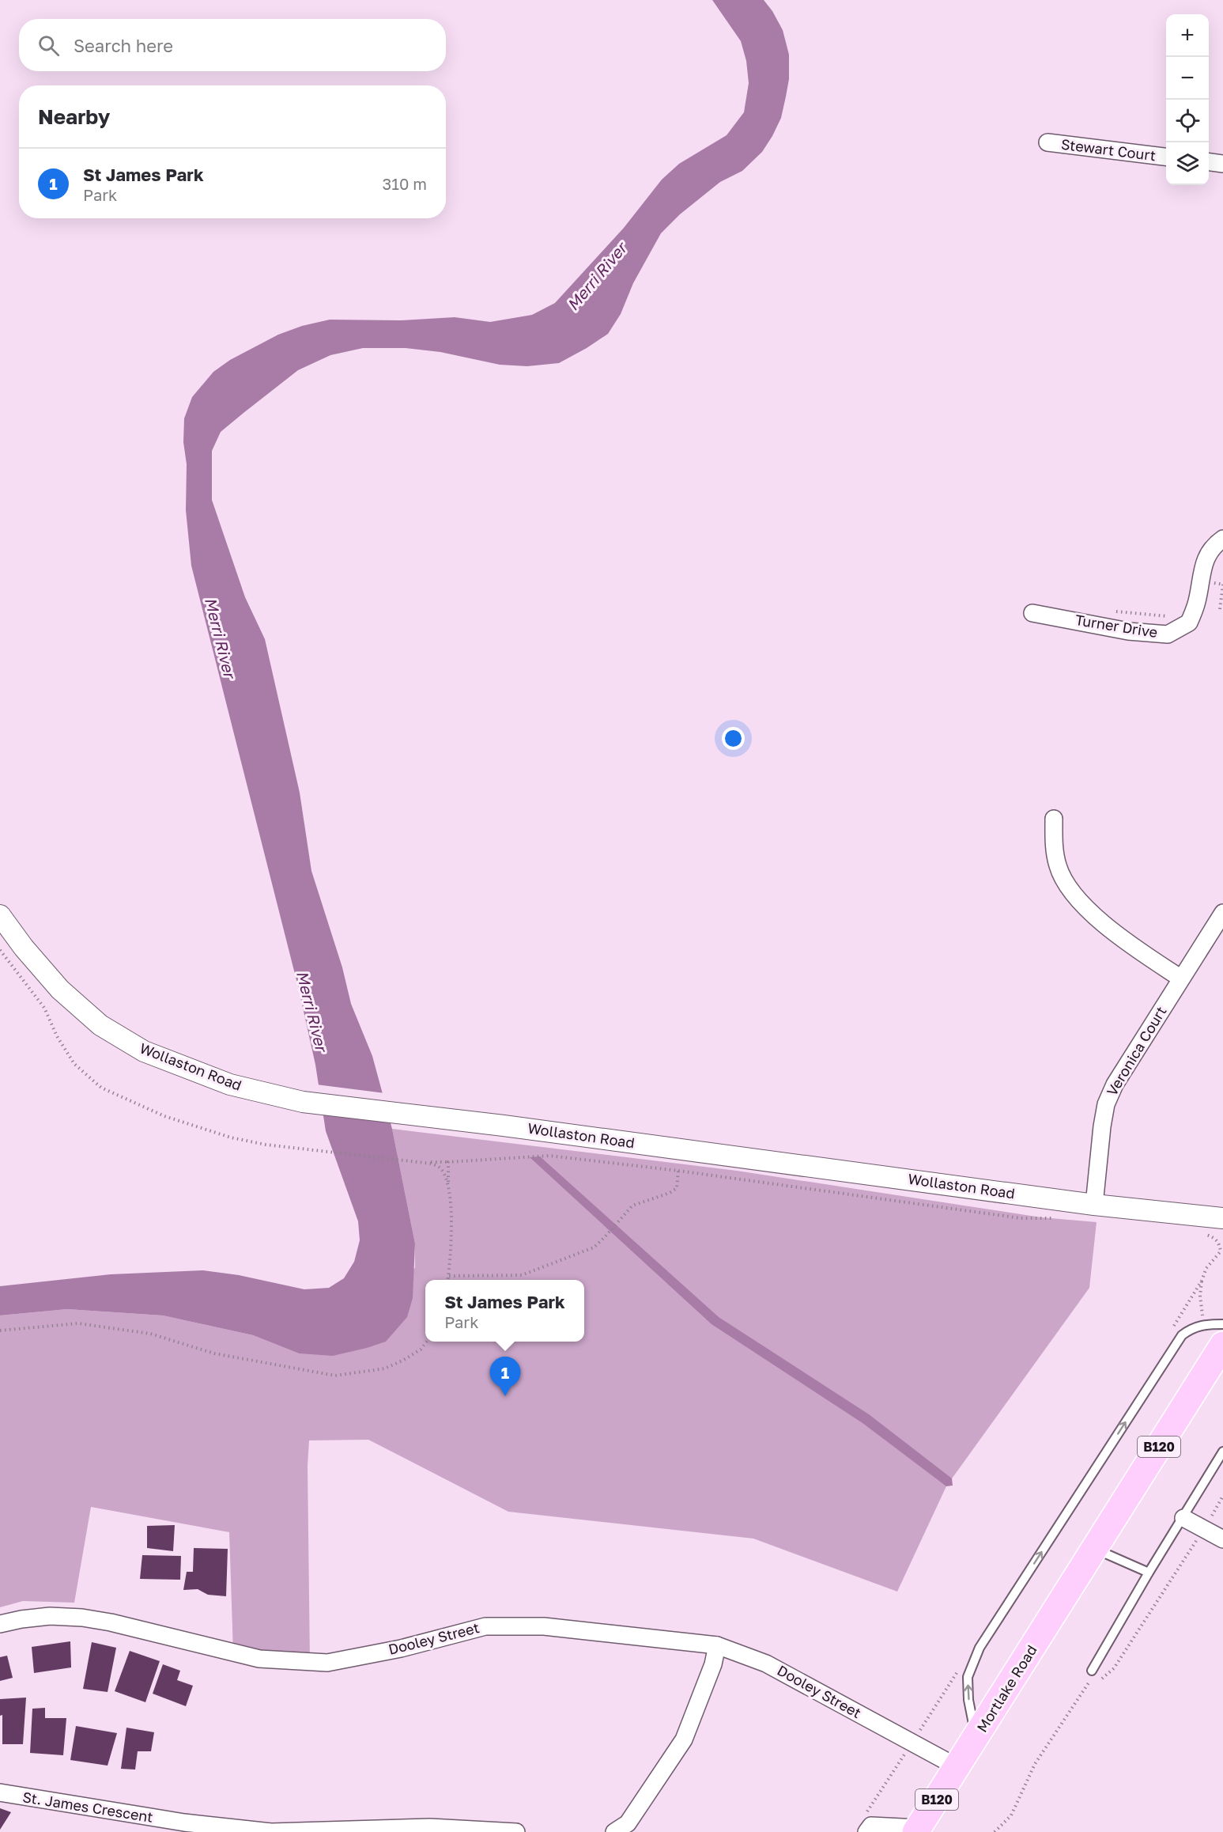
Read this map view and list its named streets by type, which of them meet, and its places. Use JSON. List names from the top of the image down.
{
  "streets": {
    "main road": ["B120", "Mortlake Road"],
    "street": [
      "Stewart Court",
      "Turner Drive",
      "Veronica Court",
      "Wollaston Road",
      "Dooley Street",
      "St. James Crescent"
    ]
  },
  "crossings": [
    ["Veronica Court", "Wollaston Road"],
    ["Dooley Street", "Mortlake Road"]
  ],
  "water": ["Merri River"],
  "page": {
    "map_buttons": ["+", "−"],
    "search": "Search here",
    "heading": "Nearby",
    "list": [
      {
        "mark": "1",
        "name": "St James Park",
        "note": "Park",
        "value": "310 m"
      }
    ],
    "popup": ["St James Park", "Park"],
    "pins": "1"
  }
}
